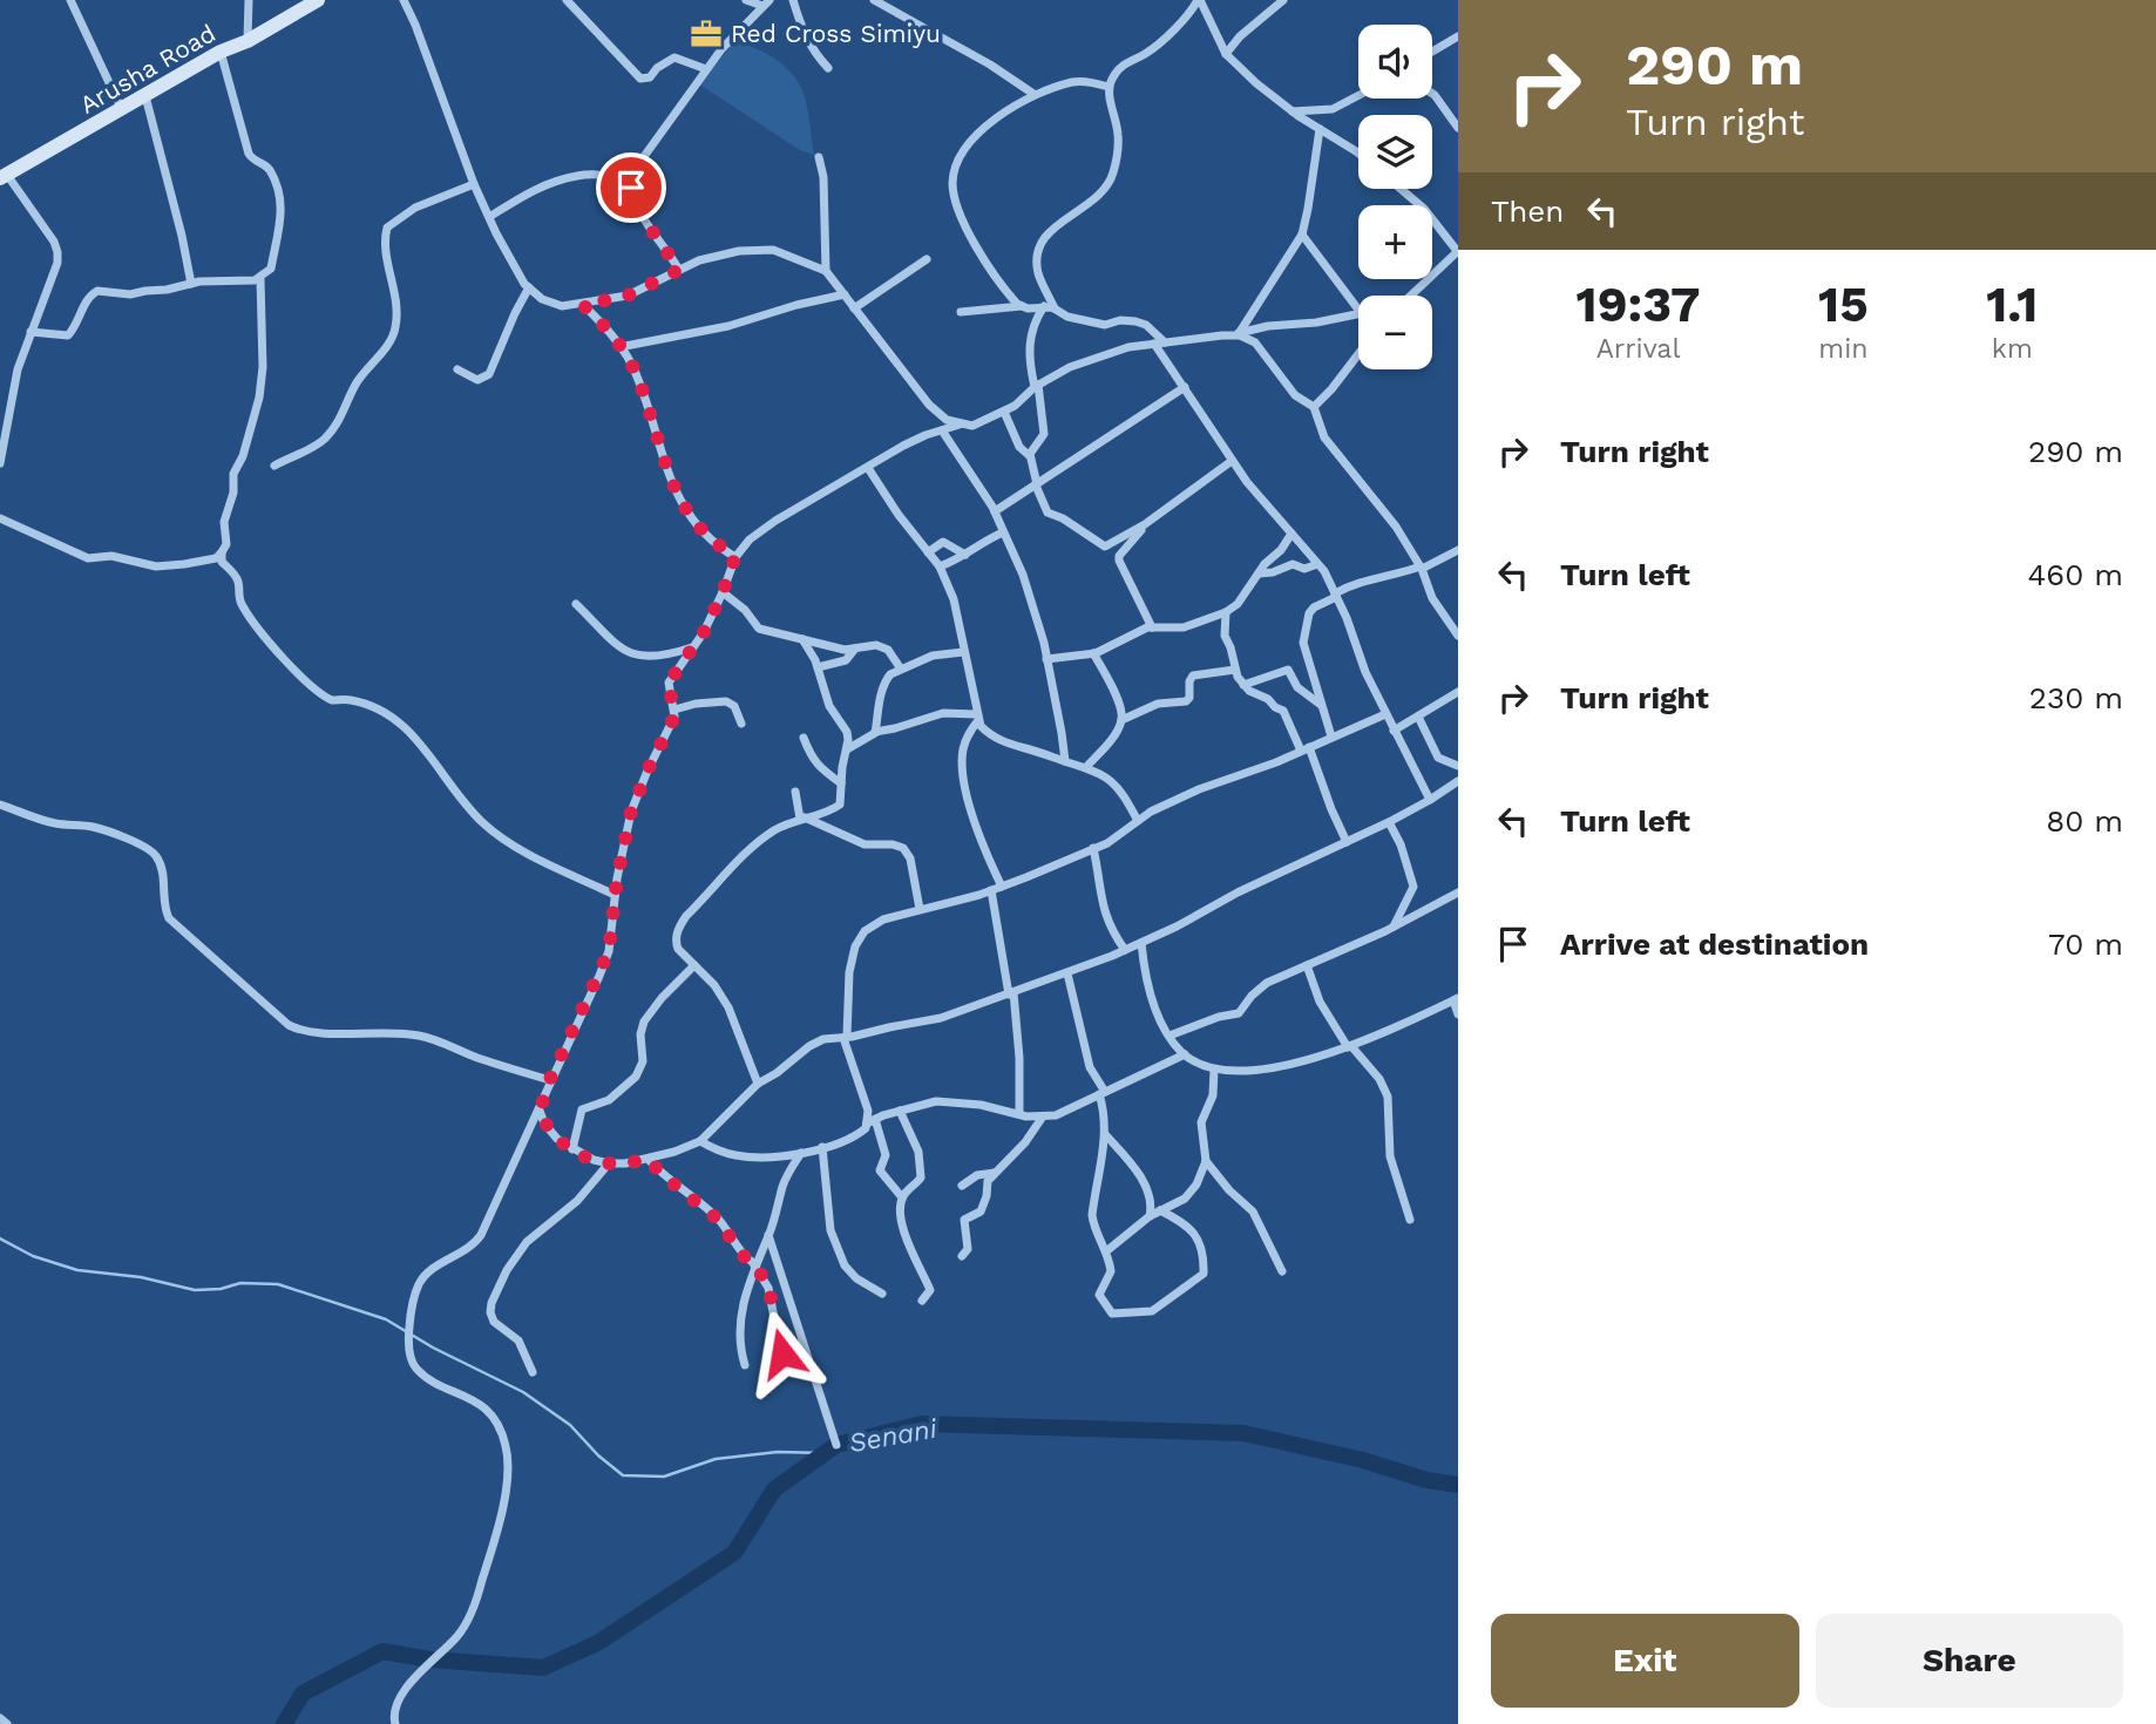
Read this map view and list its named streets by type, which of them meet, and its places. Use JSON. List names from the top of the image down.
{
  "streets": {
    "main road": ["Arusha Road"]
  },
  "water": ["Senani"],
  "places": {
    "office": ["Red Cross Simiyu"]
  },
  "page": {
    "turn": ["290 m", "Turn right"],
    "map_buttons": ["+", "−"],
    "then": "Then",
    "eta": [
      "19:37",
      "Arrival",
      "15",
      "min",
      "1.1",
      "km"
    ],
    "list": [
      {
        "name": "Turn right",
        "value": "290 m"
      },
      {
        "name": "Turn left",
        "value": "460 m"
      },
      {
        "name": "Turn right",
        "value": "230 m"
      },
      {
        "name": "Turn left",
        "value": "80 m"
      },
      {
        "name": "Arrive at destination",
        "value": "70 m"
      }
    ],
    "buttons": ["Exit", "Share"]
  }
}
